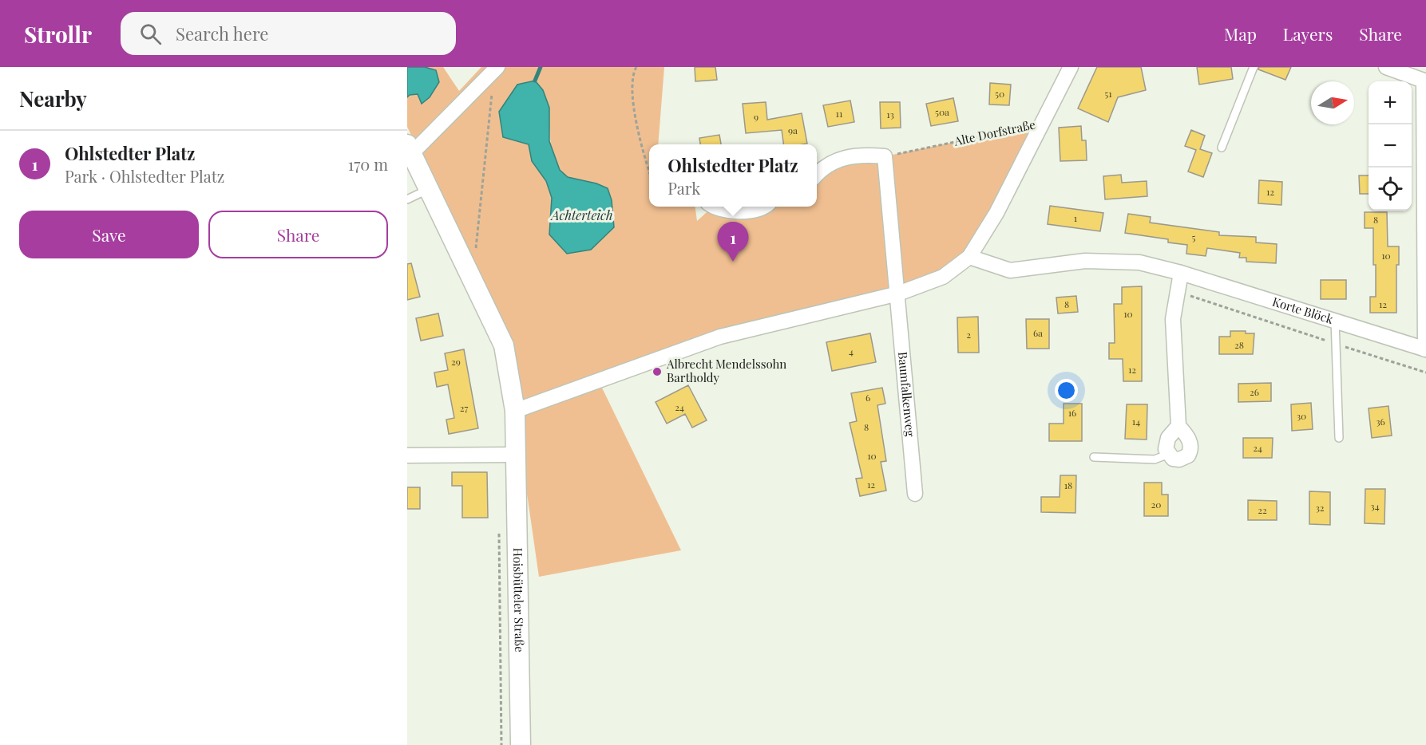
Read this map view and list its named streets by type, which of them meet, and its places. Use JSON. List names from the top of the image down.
{
  "streets": {
    "street": [
      "Alte Dorfstraße",
      "Korte Blöck",
      "Baumfalkenweg",
      "Hoisbütteler Straße"
    ]
  },
  "crossings": [
    ["Alte Dorfstraße", "Baumfalkenweg"]
  ],
  "water": ["Achterteich"],
  "places": ["Albrecht Mendelssohn Bartholdy"],
  "house_numbers": [
    "50",
    "51",
    "50a",
    "11",
    "13",
    "9",
    "9a",
    "12",
    "1",
    "8",
    "5",
    "10",
    "8",
    "12",
    "10",
    "6a",
    "2",
    "28",
    "4",
    "29",
    "12",
    "26",
    "6",
    "24",
    "27",
    "16",
    "30",
    "14",
    "36",
    "8",
    "24",
    "10",
    "12",
    "18",
    "20",
    "34",
    "32",
    "22"
  ],
  "north": "right",
  "page": {
    "header": "Strollr",
    "search": "Search here",
    "nav": ["Map", "Layers", "Share"],
    "heading": "Nearby",
    "map_buttons": ["+", "−"],
    "list": [
      {
        "mark": "1",
        "name": "Ohlstedter Platz",
        "note": "Park · Ohlstedter Platz",
        "value": "170 m"
      }
    ],
    "popup": ["Ohlstedter Platz", "Park"],
    "buttons": ["Save", "Share"],
    "pins": "1"
  }
}
